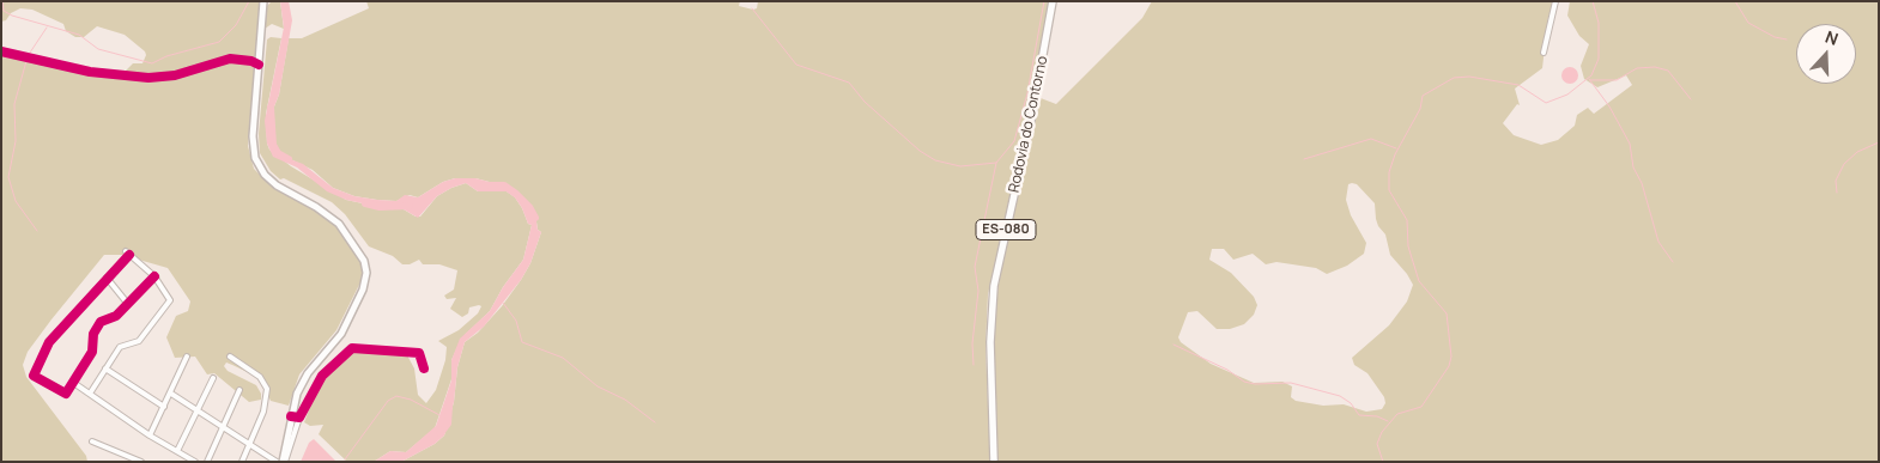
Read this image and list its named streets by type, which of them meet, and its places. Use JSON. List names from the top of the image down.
{
  "streets": {
    "main road": ["Rodovia do Contorno", "ES-080"]
  },
  "north": "top"
}
